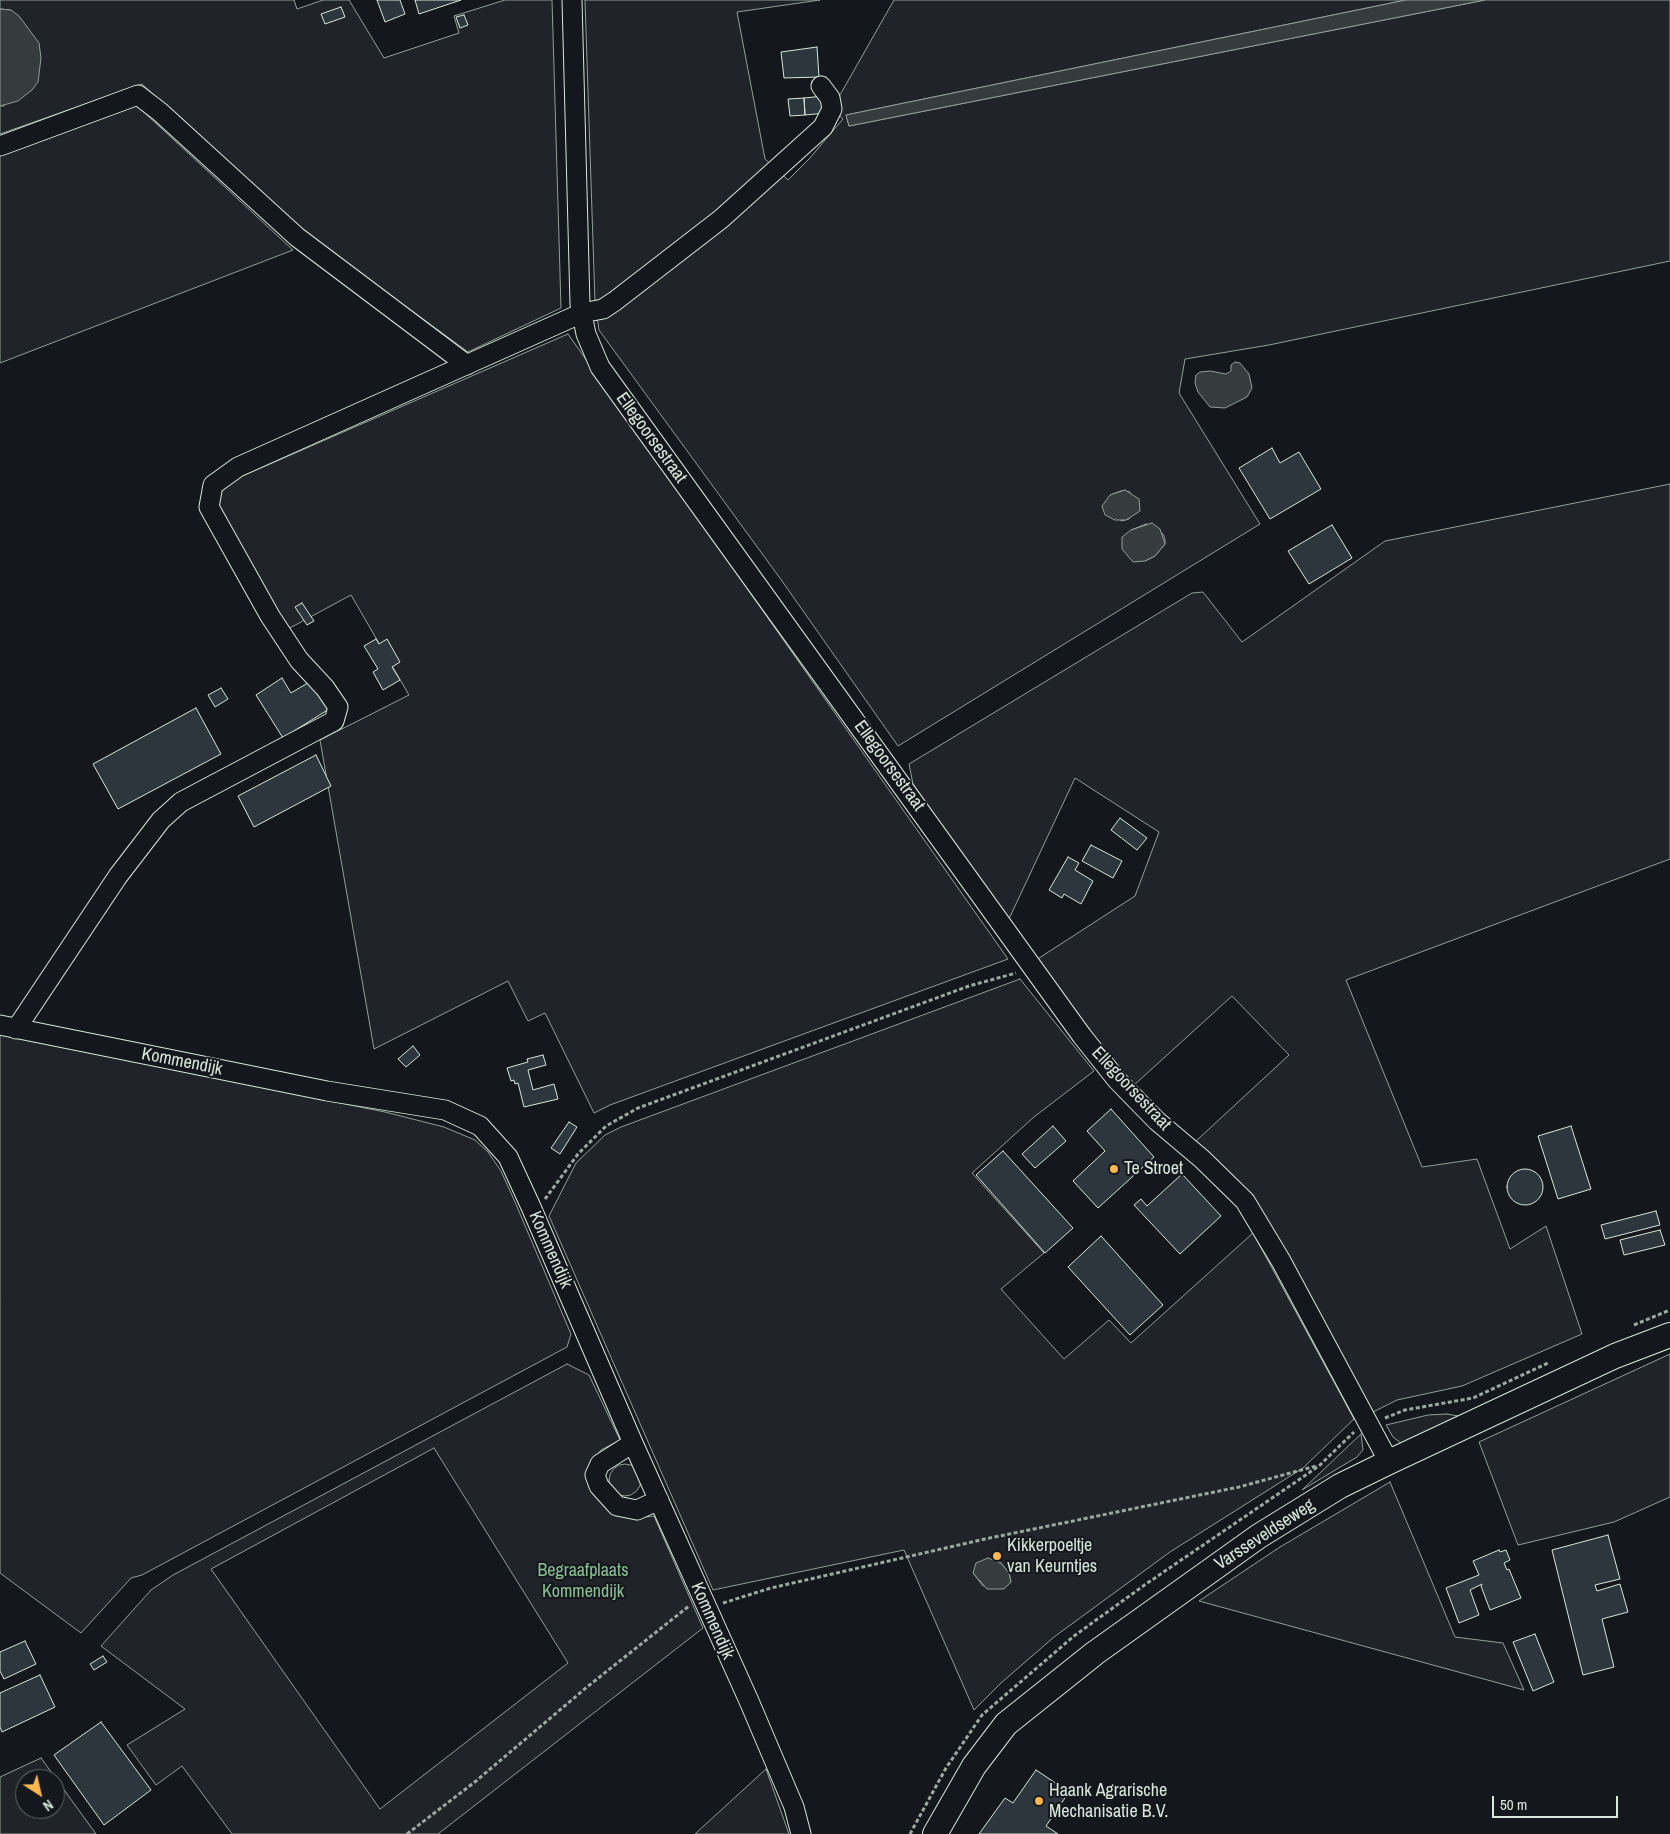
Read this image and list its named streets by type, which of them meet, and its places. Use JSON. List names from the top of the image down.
{
  "streets": {
    "main road": ["Varsseveldseweg"],
    "street": ["Ellegoorsestraat", "Kommendijk"]
  },
  "crossings": [
    ["Ellegoorsestraat", "Varsseveldseweg"]
  ],
  "parks": ["Begraafplaats Kommendijk"],
  "places": ["Te Stroet", "Kikkerpoeltje van Keurntjes", "Haank Agrarische Mechanisatie B.V."],
  "scale_bar": "50 m",
  "north": "bottom right"
}
